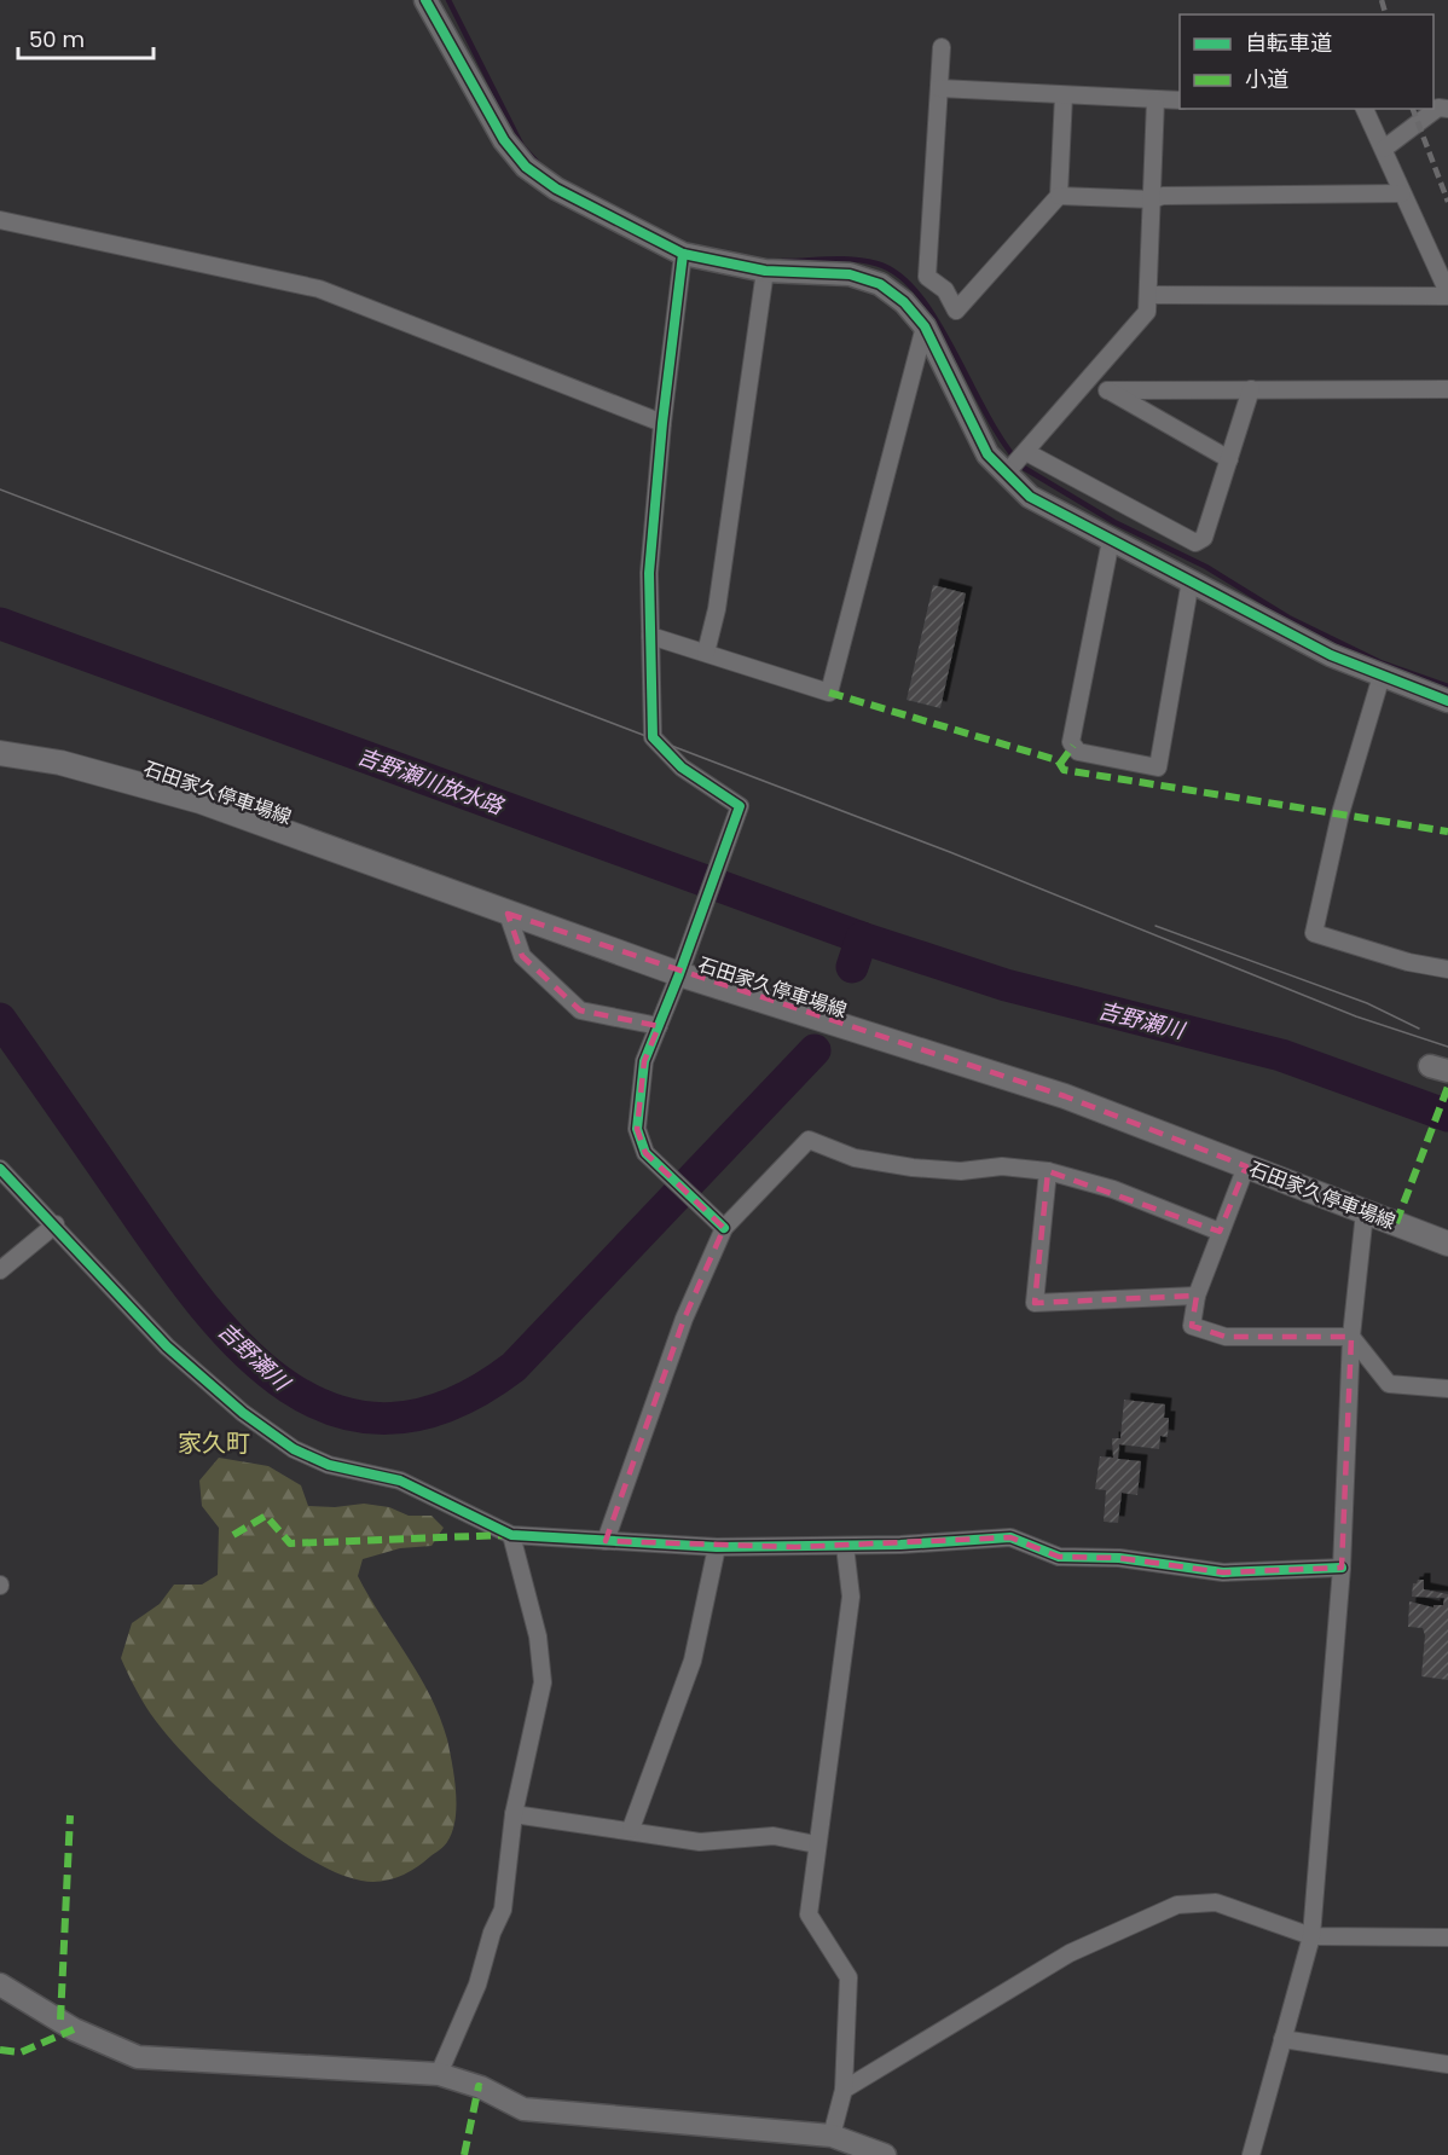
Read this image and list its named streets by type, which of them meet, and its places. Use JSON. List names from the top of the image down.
{
  "streets": {
    "main road": ["石田家久停車場線"]
  },
  "districts": ["家久町"],
  "water": ["吉野瀬川放水路", "吉野瀬川"],
  "legend": ["自転車道", "小道"],
  "scale_bar": "50 m"
}
